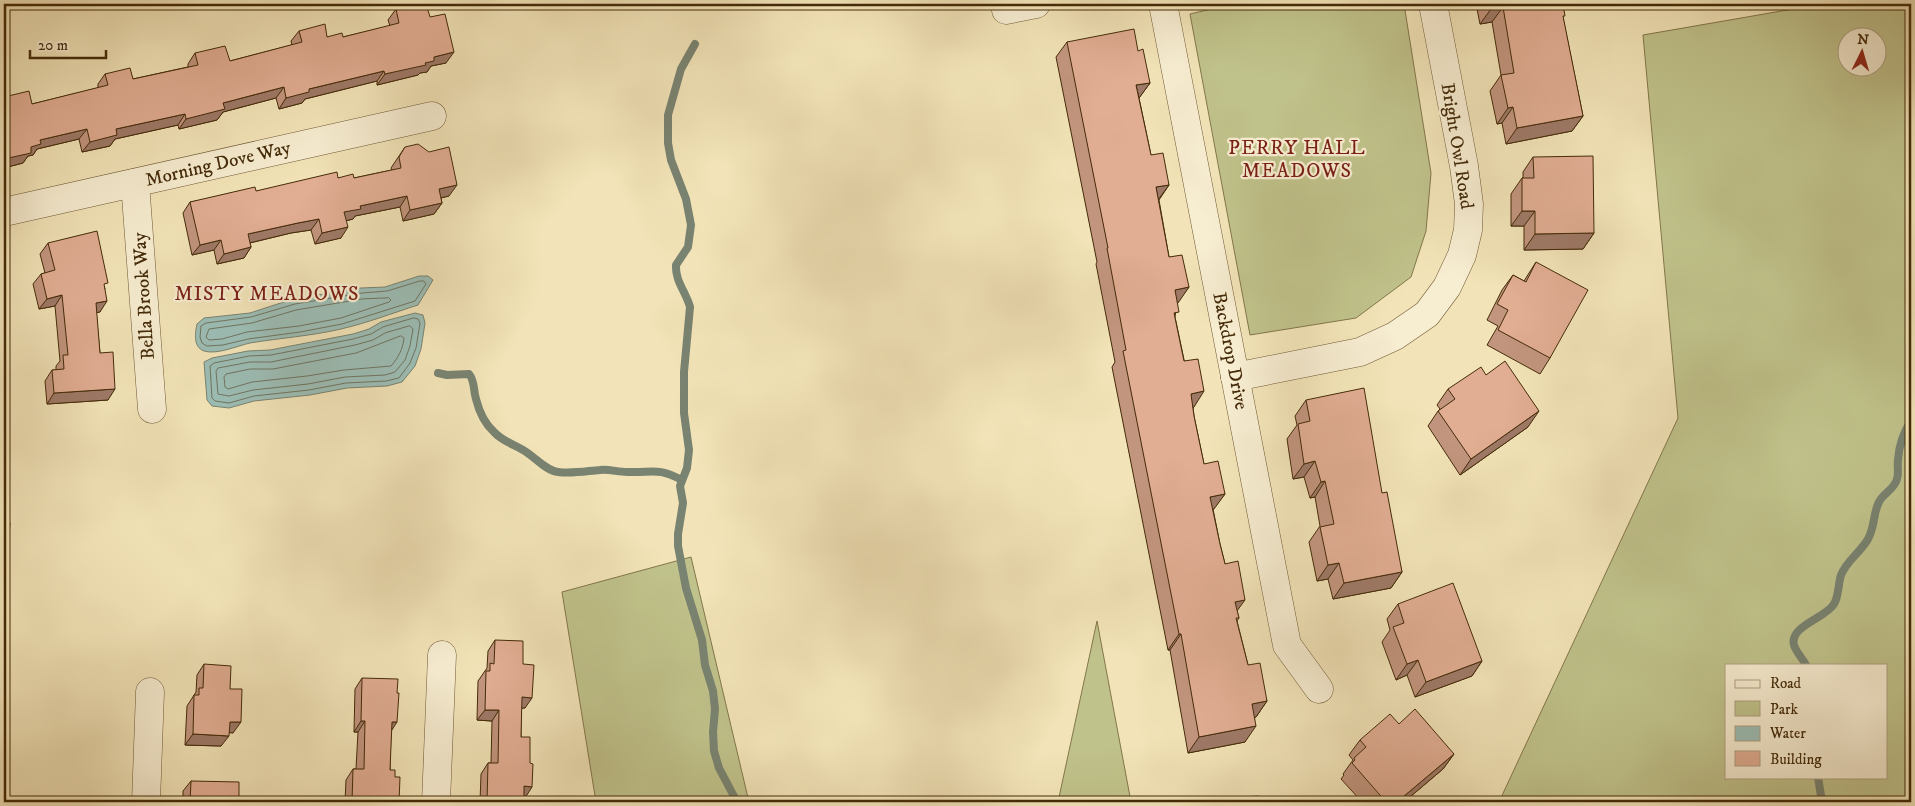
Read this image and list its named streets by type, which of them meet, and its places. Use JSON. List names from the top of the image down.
{
  "streets": {
    "street": [
      "Bright Owl Road",
      "Morning Dove Way",
      "Bella Brook Way",
      "Backdrop Drive"
    ]
  },
  "crossings": [
    ["Bright Owl Road", "Backdrop Drive"],
    ["Morning Dove Way", "Bella Brook Way"]
  ],
  "districts": ["PERRY HALL MEADOWS", "MISTY MEADOWS"],
  "legend": [
    "Road",
    "Park",
    "Water",
    "Building"
  ],
  "scale_bar": "20 m",
  "north": "top"
}
